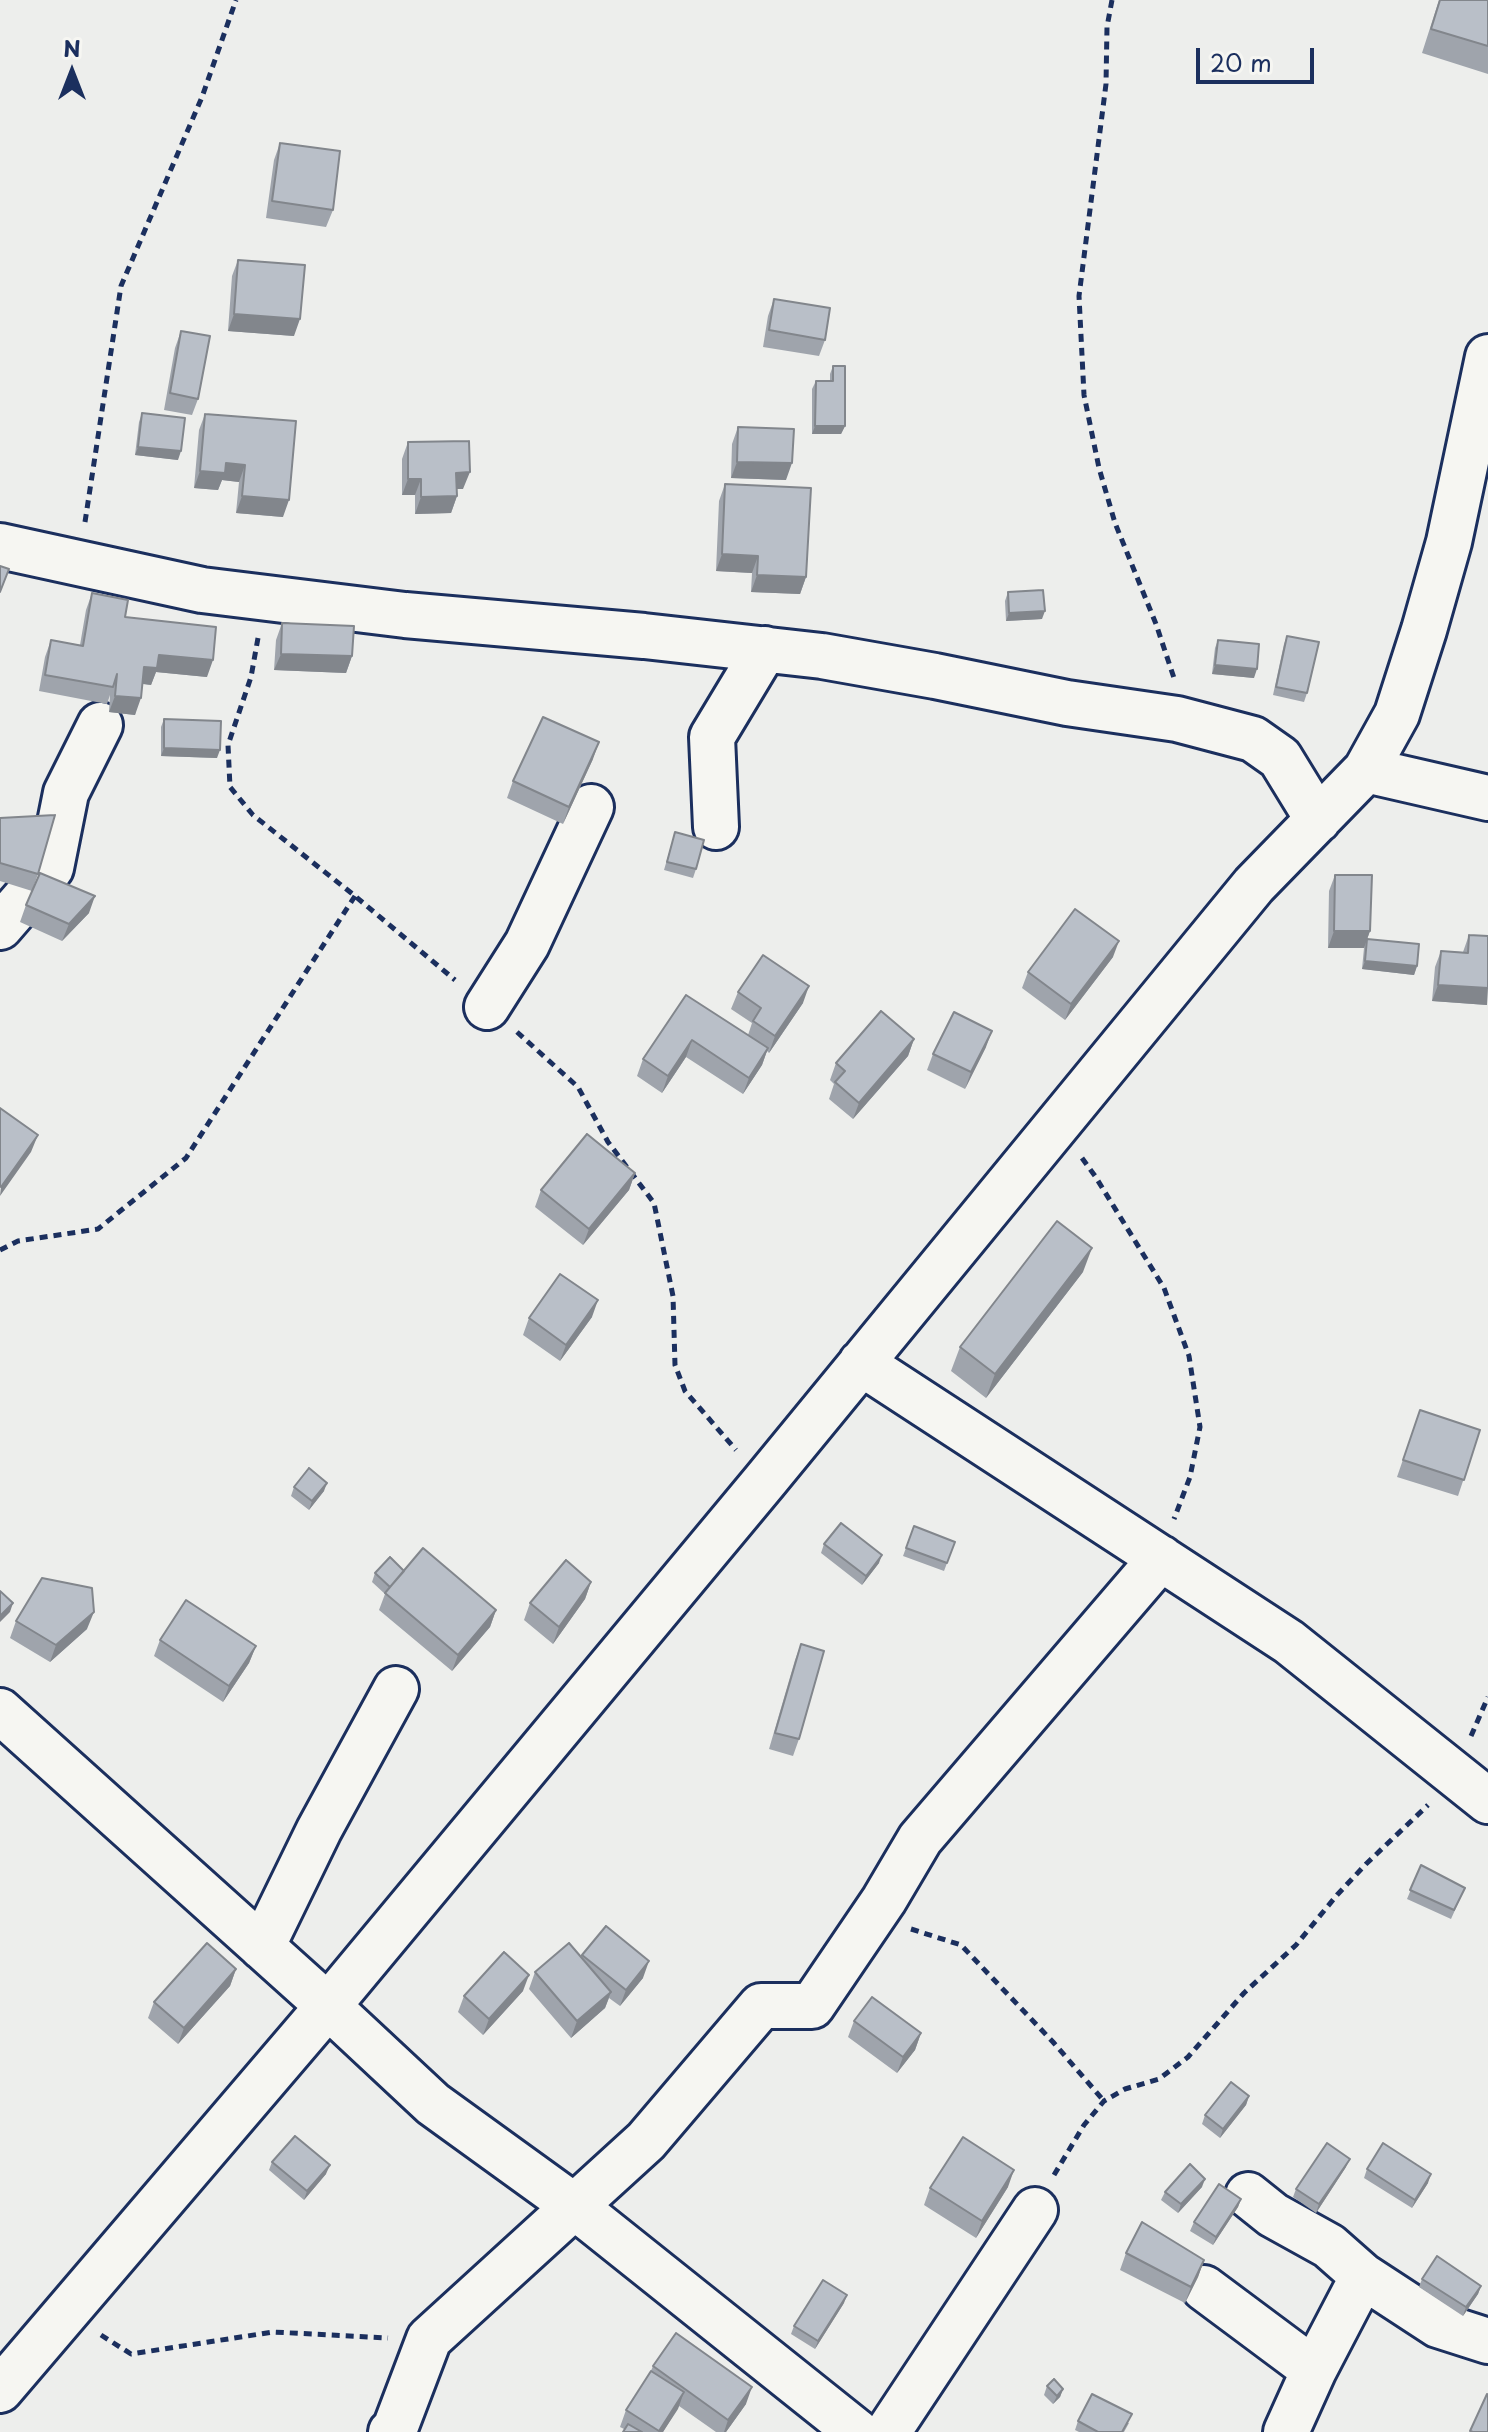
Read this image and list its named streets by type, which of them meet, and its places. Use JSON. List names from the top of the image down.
{
  "scale_bar": "20 m",
  "north": "top"
}
